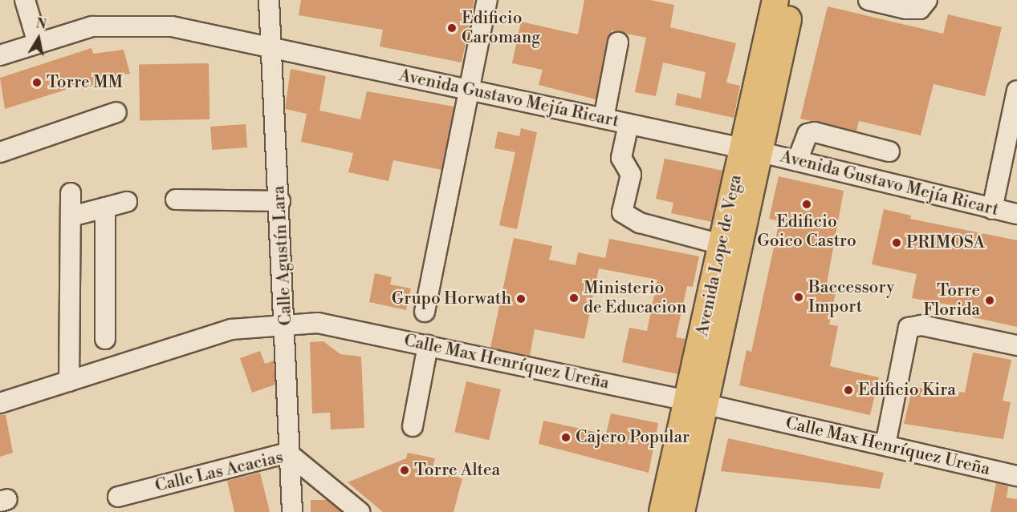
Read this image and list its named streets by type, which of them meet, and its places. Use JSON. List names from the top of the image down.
{
  "streets": {
    "main road": ["Avenida Lope de Vega"],
    "street": [
      "Avenida Gustavo Mejía Ricart",
      "Calle Agustín Lara",
      "Calle Max Henríquez Ureña",
      "Calle Las Acacias"
    ]
  },
  "crossings": [
    ["Avenida Gustavo Mejía Ricart", "Calle Agustín Lara"],
    ["Avenida Gustavo Mejía Ricart", "Avenida Lope de Vega"],
    ["Calle Agustín Lara", "Calle Max Henríquez Ureña"],
    ["Calle Agustín Lara", "Calle Las Acacias"],
    ["Avenida Lope de Vega", "Calle Max Henríquez Ureña"]
  ],
  "places": [
    "Edificio Caromang",
    "Torre MM",
    "Edificio Goico Castro",
    "PRIMOSA",
    "Baccessory Import",
    "Ministerio de Educacion",
    "Grupo Horwath",
    "Torre Florida",
    "Edificio Kira",
    "Cajero Popular",
    "Torre Altea"
  ],
  "north": "top"
}
